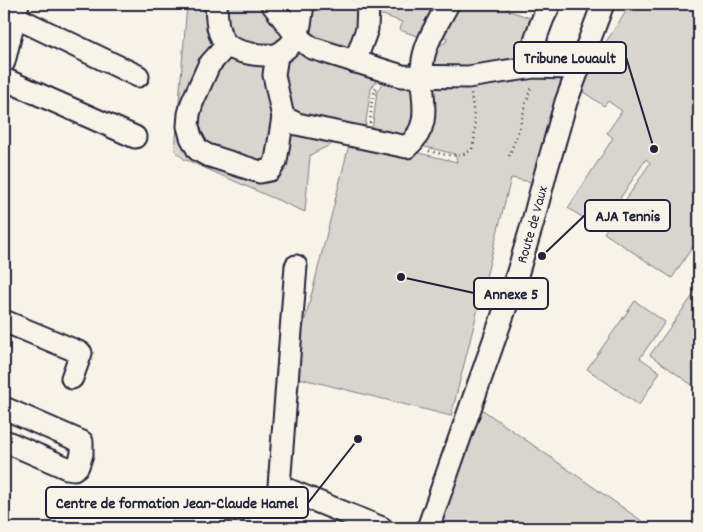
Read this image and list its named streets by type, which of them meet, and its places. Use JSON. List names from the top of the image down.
{
  "streets": {
    "street": ["Route de Vaux"]
  },
  "places": [
    "Tribune Louault",
    "AJA Tennis",
    "Annexe 5",
    "Centre de formation Jean-Claude Hamel"
  ]
}
